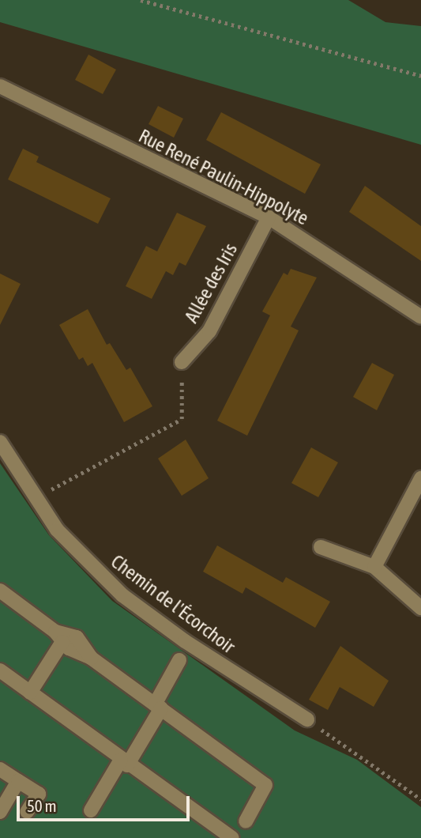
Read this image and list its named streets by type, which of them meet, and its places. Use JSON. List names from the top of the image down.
{
  "streets": {
    "street": ["Rue René Paulin-Hippolyte", "Allée des Iris", "Chemin de l'Écorchoir"]
  },
  "crossings": [
    ["Rue René Paulin-Hippolyte", "Allée des Iris"]
  ],
  "scale_bar": "50 m"
}
